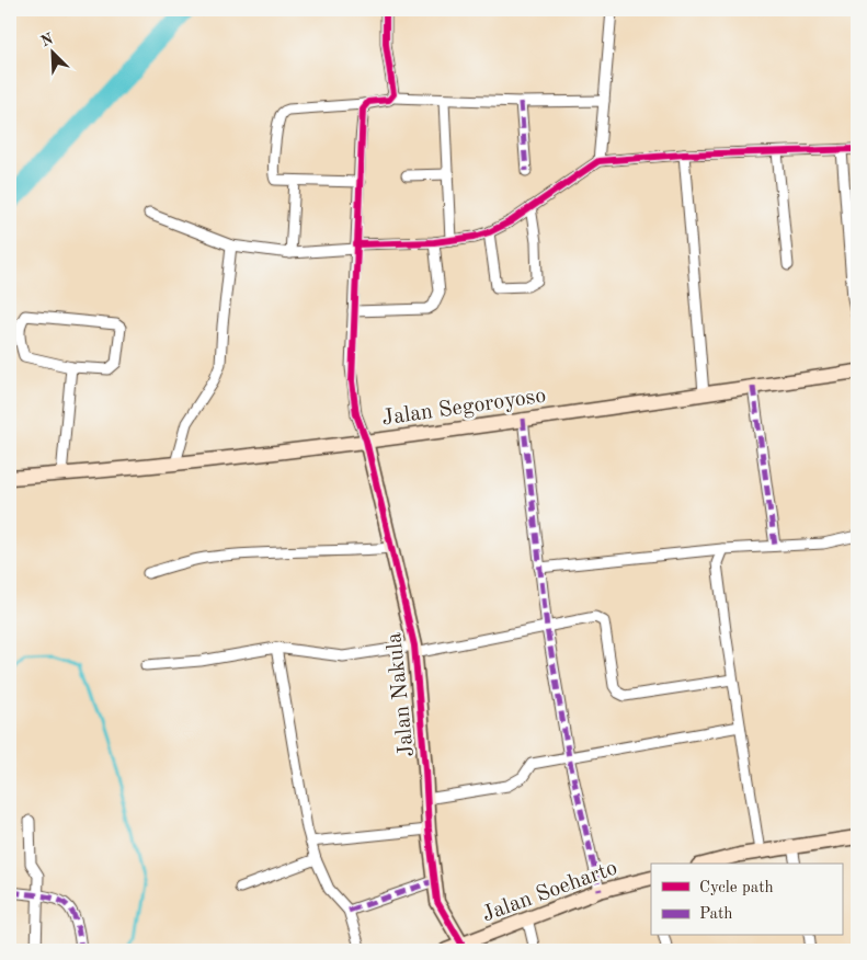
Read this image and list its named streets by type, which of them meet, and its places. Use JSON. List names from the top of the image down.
{
  "streets": {
    "street": ["Jalan Segoroyoso", "Jalan Nakula", "Jalan Soeharto"]
  },
  "crossings": [
    ["Jalan Segoroyoso", "Jalan Nakula"],
    ["Jalan Nakula", "Jalan Soeharto"]
  ],
  "legend": ["Cycle path", "Path"],
  "north": "top left"
}
